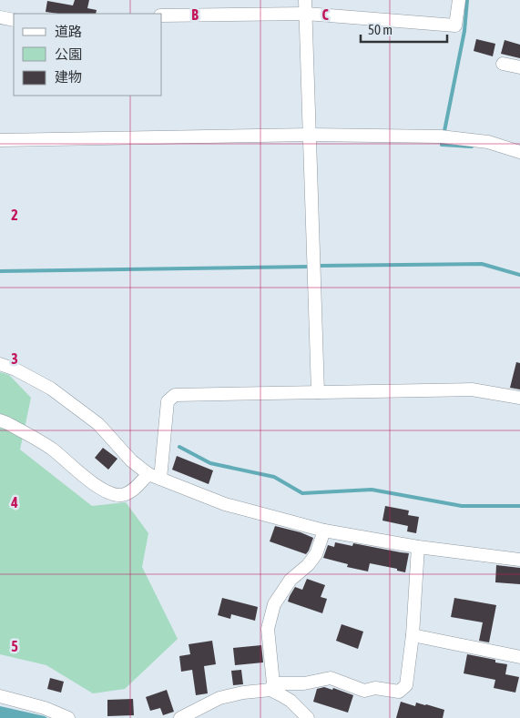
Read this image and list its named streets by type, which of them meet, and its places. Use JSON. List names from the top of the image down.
{
  "legend": ["道路", "公園", "建物"],
  "scale_bar": "50 m",
  "grid": {
    "columns": ["B", "C"],
    "rows": [
      "2",
      "3",
      "4",
      "5"
    ]
  }
}
